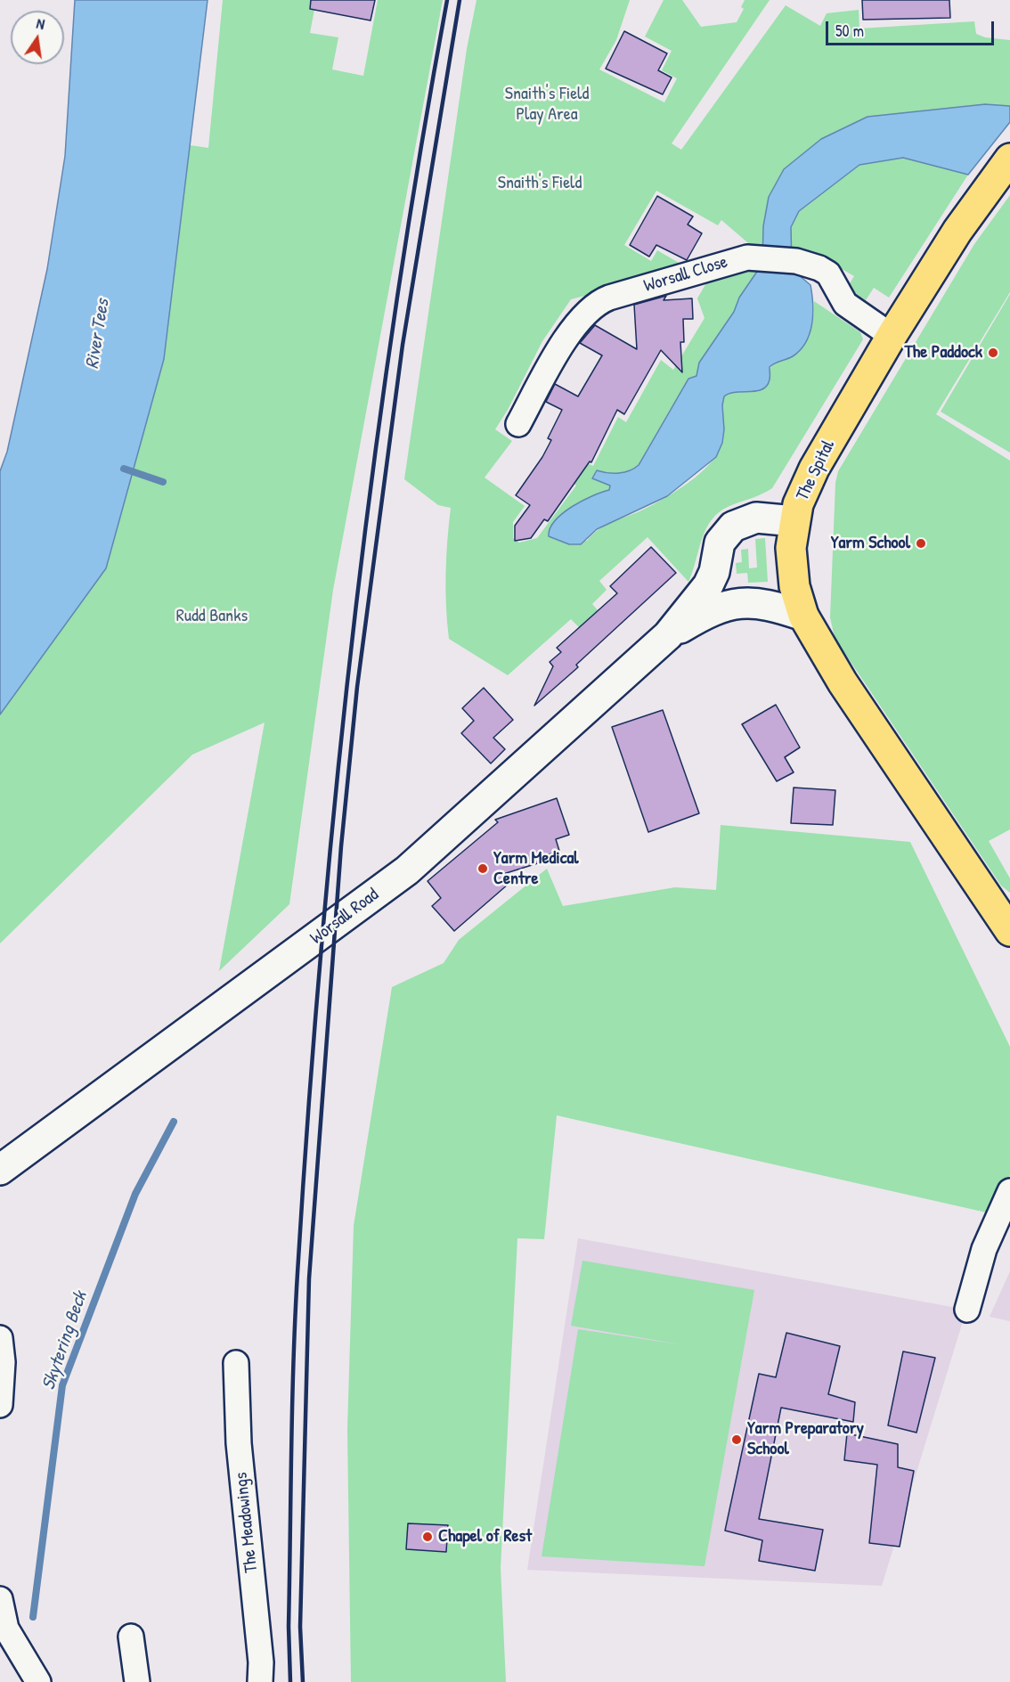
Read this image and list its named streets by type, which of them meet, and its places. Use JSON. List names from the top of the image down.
{
  "streets": {
    "main road": ["The Spital", "Worsall Road"],
    "street": ["Worsall Close", "The Meadowings"]
  },
  "crossings": [
    ["Worsall Close", "The Spital"],
    ["The Spital", "Worsall Road"]
  ],
  "water": ["River Tees", "Skytering Beck"],
  "parks": ["Snaith's Field Play Area", "Snaith's Field", "Rudd Banks"],
  "places": [
    "The Paddock",
    "Yarm School",
    "Yarm Medical Centre",
    "Yarm Preparatory School",
    "Chapel of Rest"
  ],
  "scale_bar": "50 m",
  "north": "top"
}
